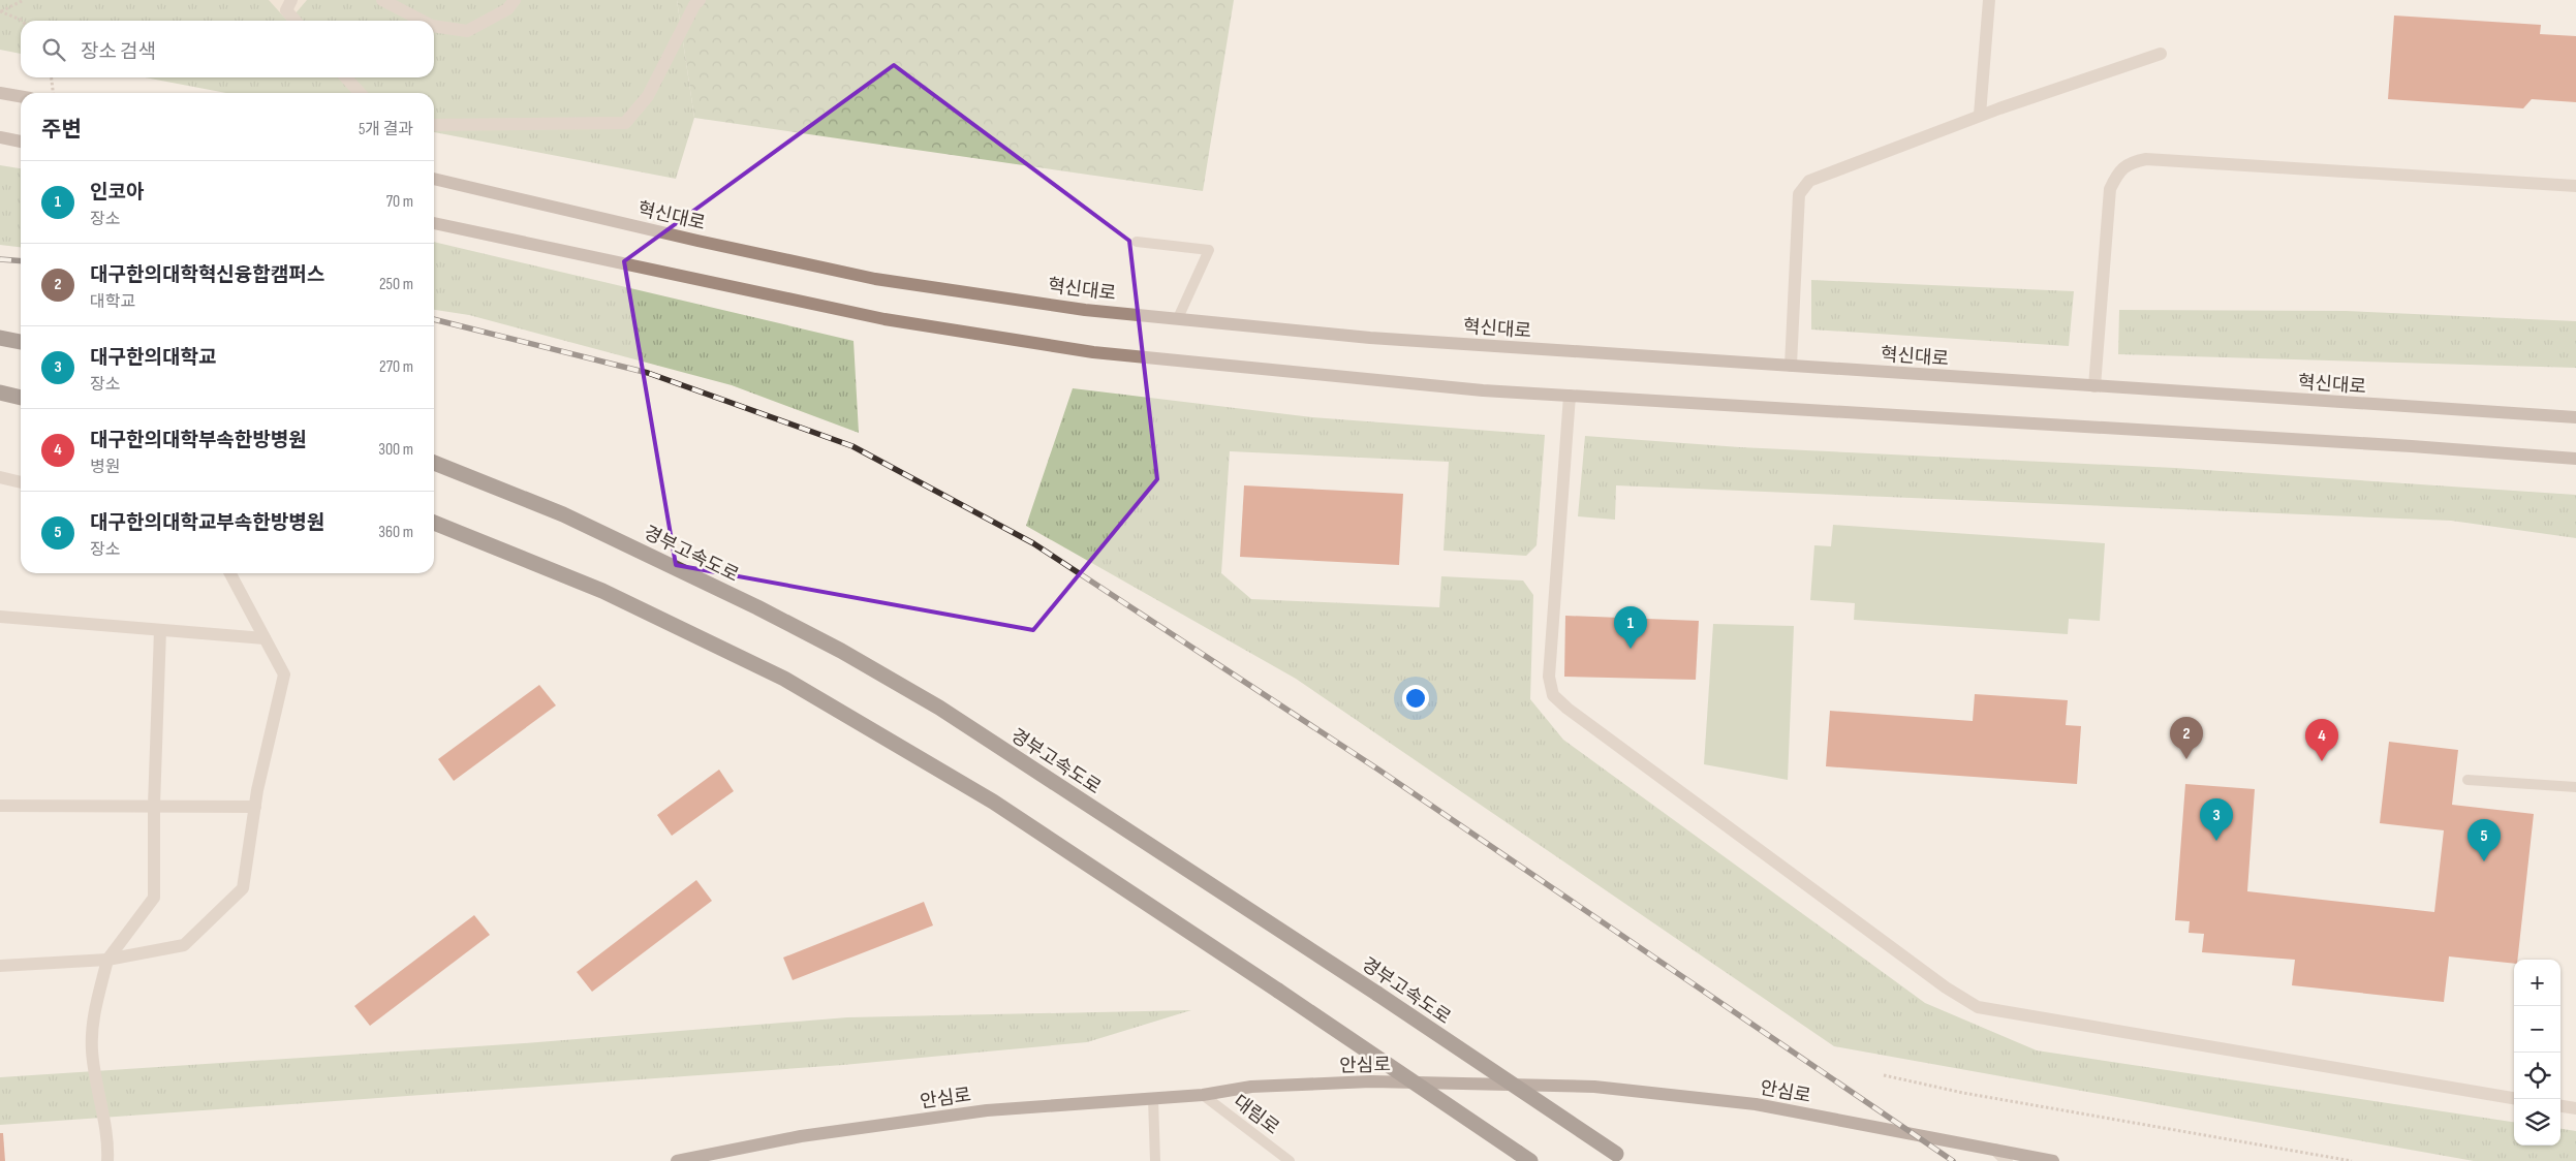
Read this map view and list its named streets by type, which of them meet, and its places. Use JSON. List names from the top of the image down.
{
  "streets": {
    "highway": ["경부고속도로"],
    "main road": ["혁신대로", "안심로"],
    "lane": ["대림로"]
  },
  "crossings": [
    ["안심로", "대림로"]
  ],
  "page": {
    "search": "장소 검색",
    "heading": ["주변", "5개 결과"],
    "list": [
      {
        "mark": "1",
        "name": "인코아",
        "note": "장소",
        "value": "70 m"
      },
      {
        "mark": "2",
        "name": "대구한의대학혁신융합캠퍼스",
        "note": "대학교",
        "value": "250 m"
      },
      {
        "mark": "3",
        "name": "대구한의대학교",
        "note": "장소",
        "value": "270 m"
      },
      {
        "mark": "4",
        "name": "대구한의대학부속한방병원",
        "note": "병원",
        "value": "300 m"
      },
      {
        "mark": "5",
        "name": "대구한의대학교부속한방병원",
        "note": "장소",
        "value": "360 m"
      }
    ],
    "pins": [
      "1",
      "2",
      "4",
      "3",
      "5"
    ],
    "map_buttons": ["+", "−"]
  }
}
